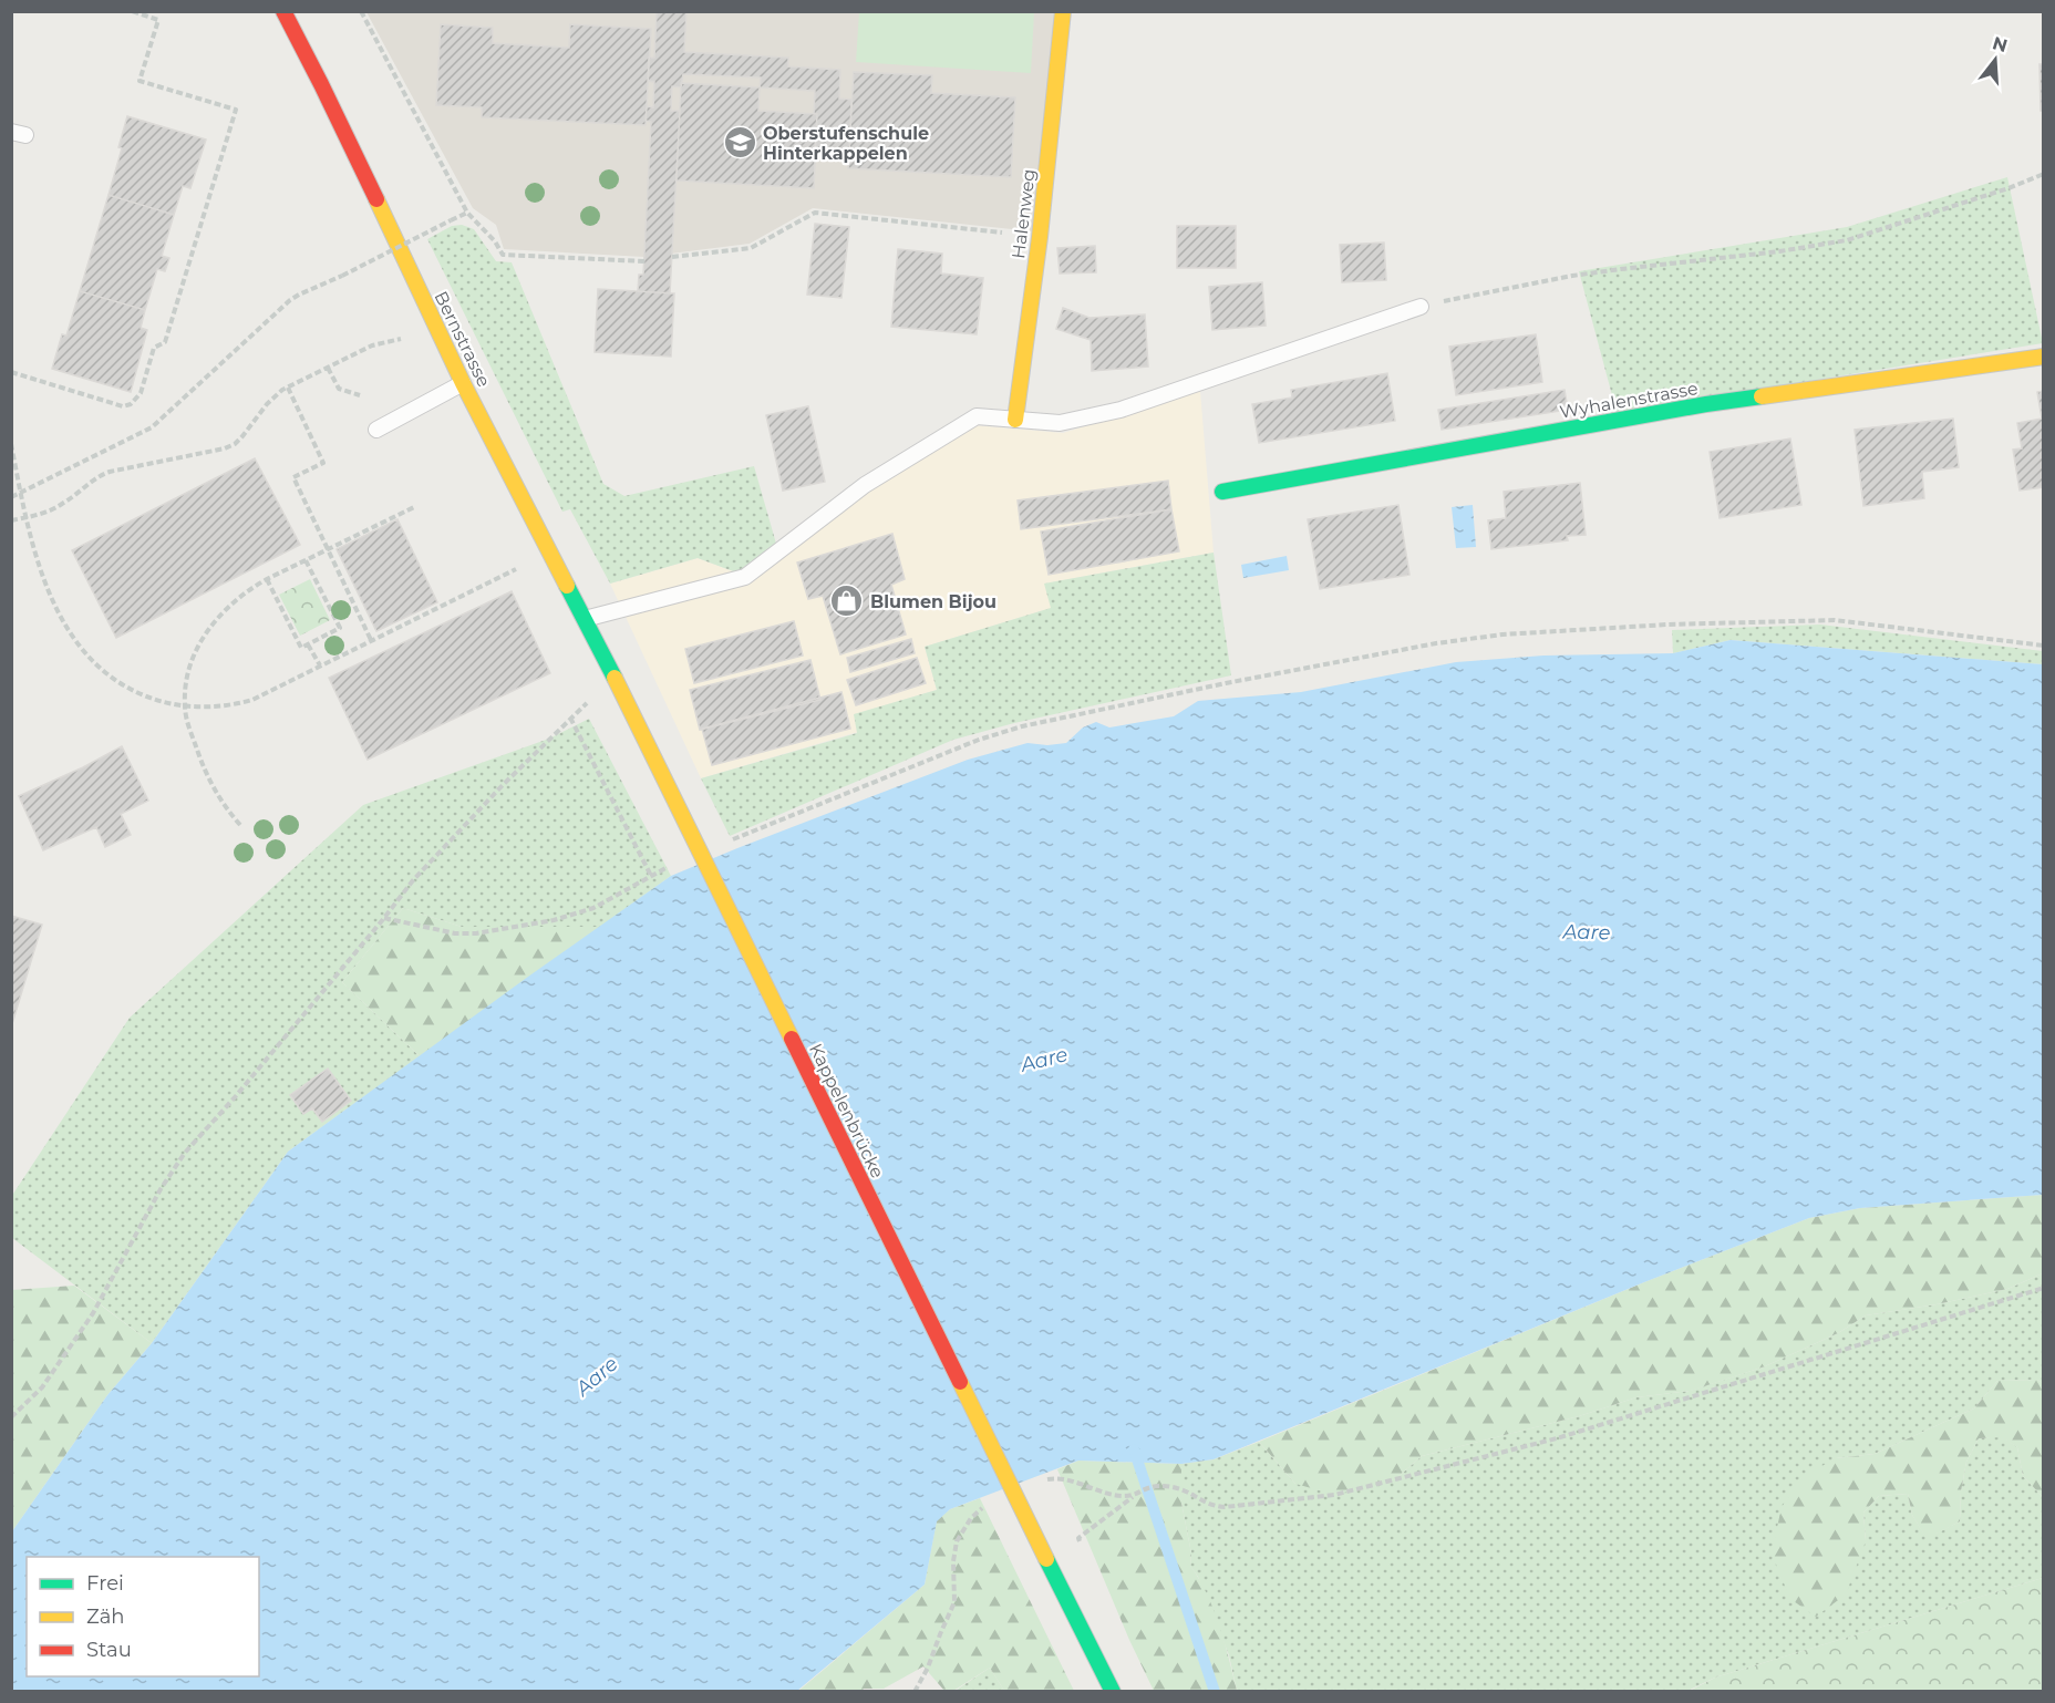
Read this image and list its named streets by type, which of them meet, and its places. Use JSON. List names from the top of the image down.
{
  "streets": {
    "main road": [
      "Halenweg",
      "Bernstrasse",
      "Wyhalenstrasse",
      "Kappelenbrücke"
    ]
  },
  "crossings": [
    ["Bernstrasse", "Kappelenbrücke"]
  ],
  "water": ["Aare"],
  "places": {
    "school or university": ["Oberstufenschule Hinterkappelen"],
    "shop": ["Blumen Bijou"]
  },
  "legend": ["Frei", "Zäh", "Stau"],
  "north": "top"
}
